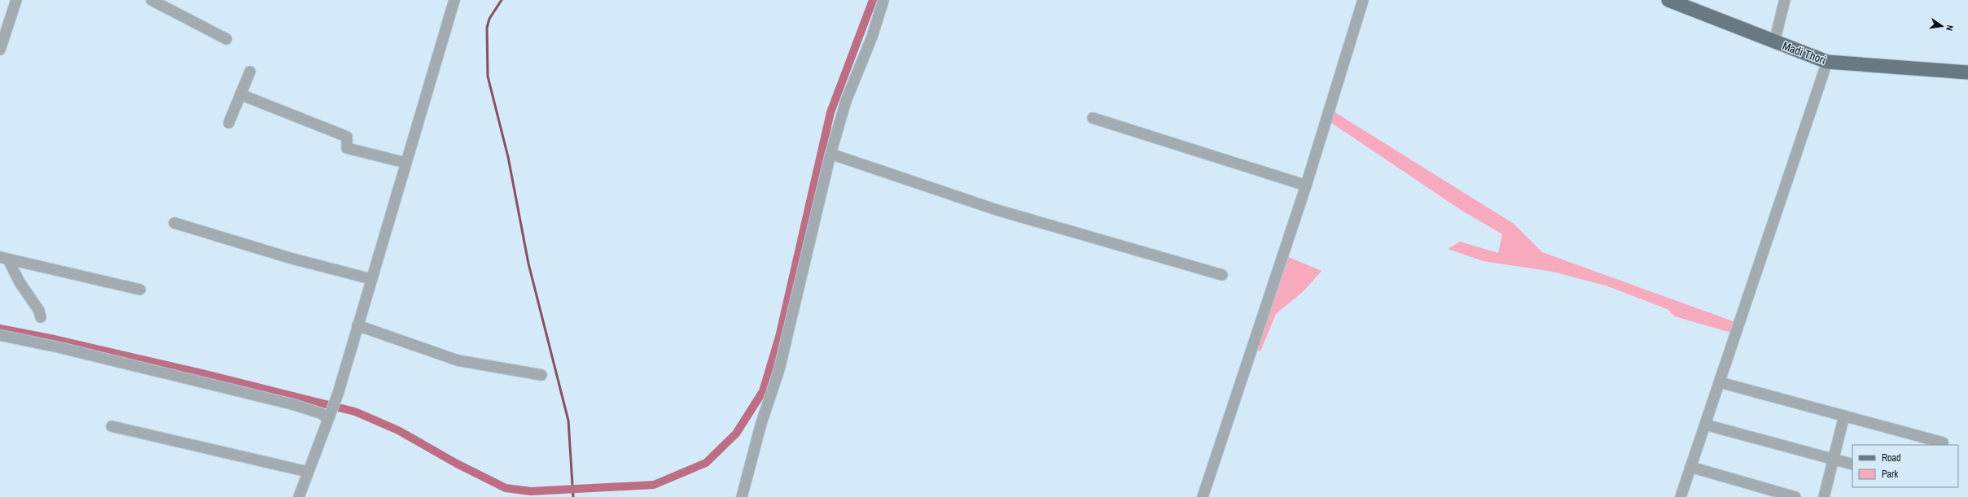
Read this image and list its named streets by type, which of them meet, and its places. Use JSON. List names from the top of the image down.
{
  "streets": {
    "main road": ["Madi Thori"]
  },
  "legend": ["Road", "Park"],
  "north": "right"
}
